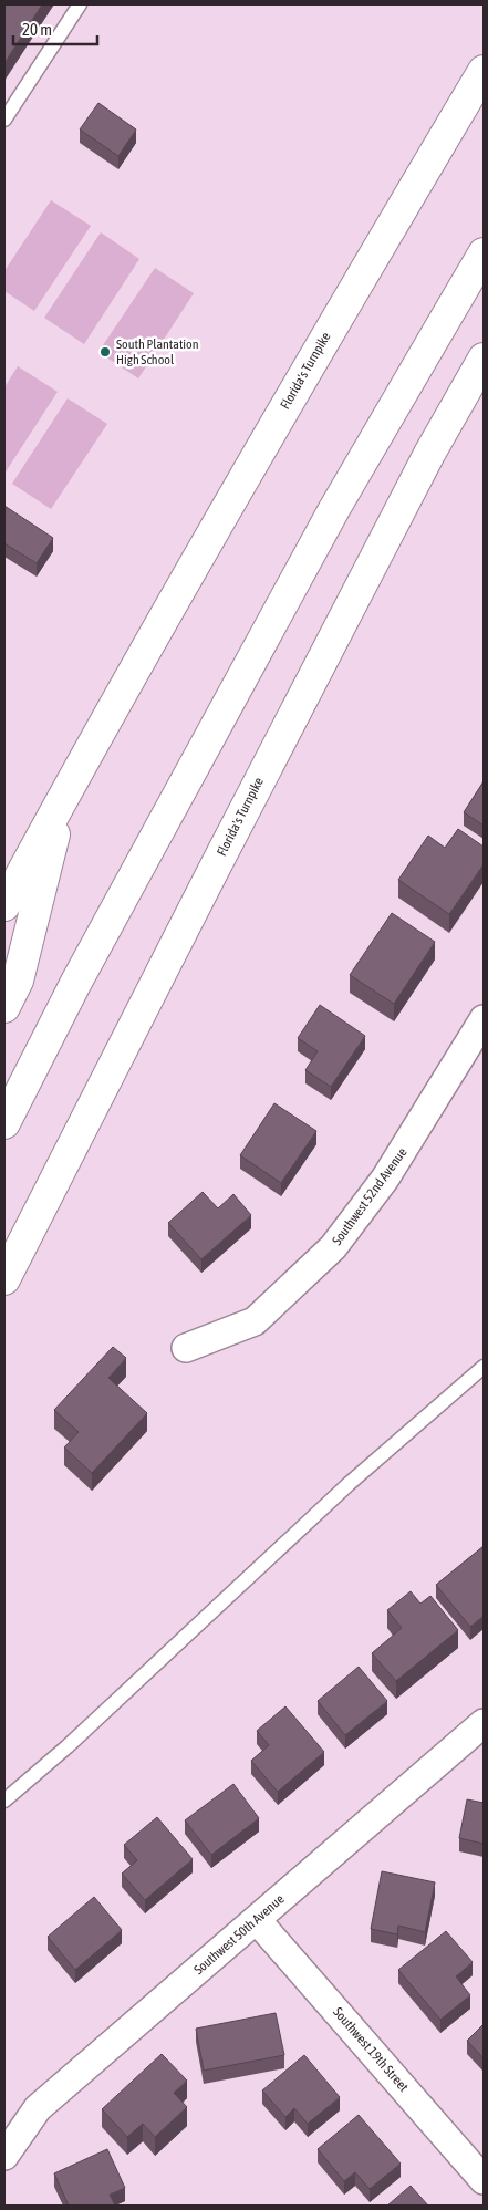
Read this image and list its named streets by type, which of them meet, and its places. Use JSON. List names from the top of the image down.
{
  "streets": {
    "highway": ["Florida's Turnpike"],
    "street": ["Southwest 52nd Avenue", "Southwest 50th Avenue", "Southwest 19th Street"]
  },
  "crossings": [
    ["Southwest 50th Avenue", "Southwest 19th Street"]
  ],
  "places": ["South Plantation High School"],
  "scale_bar": "20 m"
}
